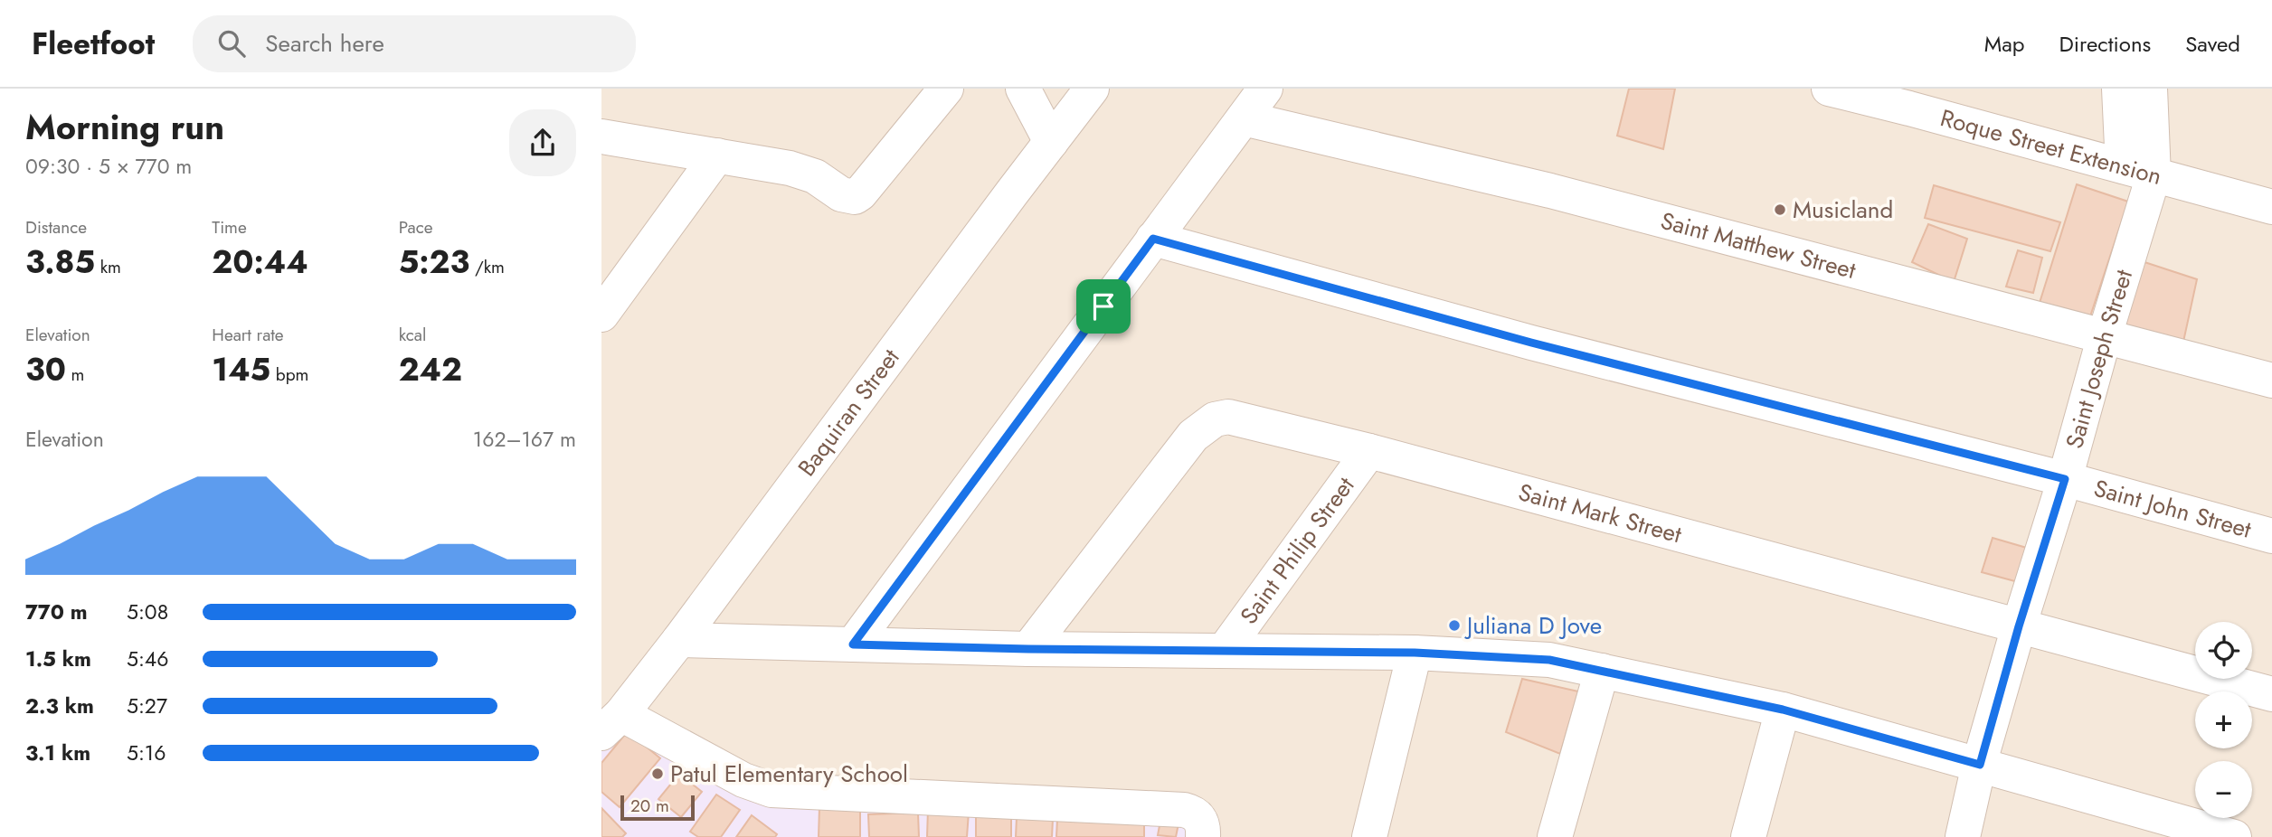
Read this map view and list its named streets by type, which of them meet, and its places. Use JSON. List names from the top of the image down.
{
  "streets": {
    "street": [
      "Roque Street Extension",
      "Saint Matthew Street",
      "Saint Joseph Street",
      "Baquiran Street",
      "Saint John Street",
      "Saint Mark Street",
      "Saint Philip Street"
    ]
  },
  "crossings": [
    ["Roque Street Extension", "Saint Joseph Street"],
    ["Saint Matthew Street", "Saint Joseph Street"],
    ["Saint Joseph Street", "Saint John Street"],
    ["Saint Joseph Street", "Saint Mark Street"],
    ["Saint Mark Street", "Saint Philip Street"]
  ],
  "places": ["Musicland", "Juliana D Jove", "Patul Elementary School"],
  "scale_bar": "20 m",
  "page": {
    "header": "Fleetfoot",
    "search": "Search here",
    "nav": ["Map", "Directions", "Saved"],
    "heading": ["Morning run", "09:30 · 5 × 770 m"],
    "stats": [
      ["Distance", "3.85 km"],
      ["Time", "20:44"],
      ["Pace", "5:23 /km"],
      ["Elevation", "30 m"],
      ["Heart rate", "145 bpm"],
      ["kcal", "242"]
    ],
    "chart": ["Elevation", "162–167 m"],
    "list": [
      {
        "name": "770 m",
        "note": "5:08"
      },
      {
        "name": "1.5 km",
        "note": "5:46"
      },
      {
        "name": "2.3 km",
        "note": "5:27"
      },
      {
        "name": "3.1 km",
        "note": "5:16"
      }
    ],
    "map_buttons": ["+", "−"],
    "scale": "20 m"
  }
}
